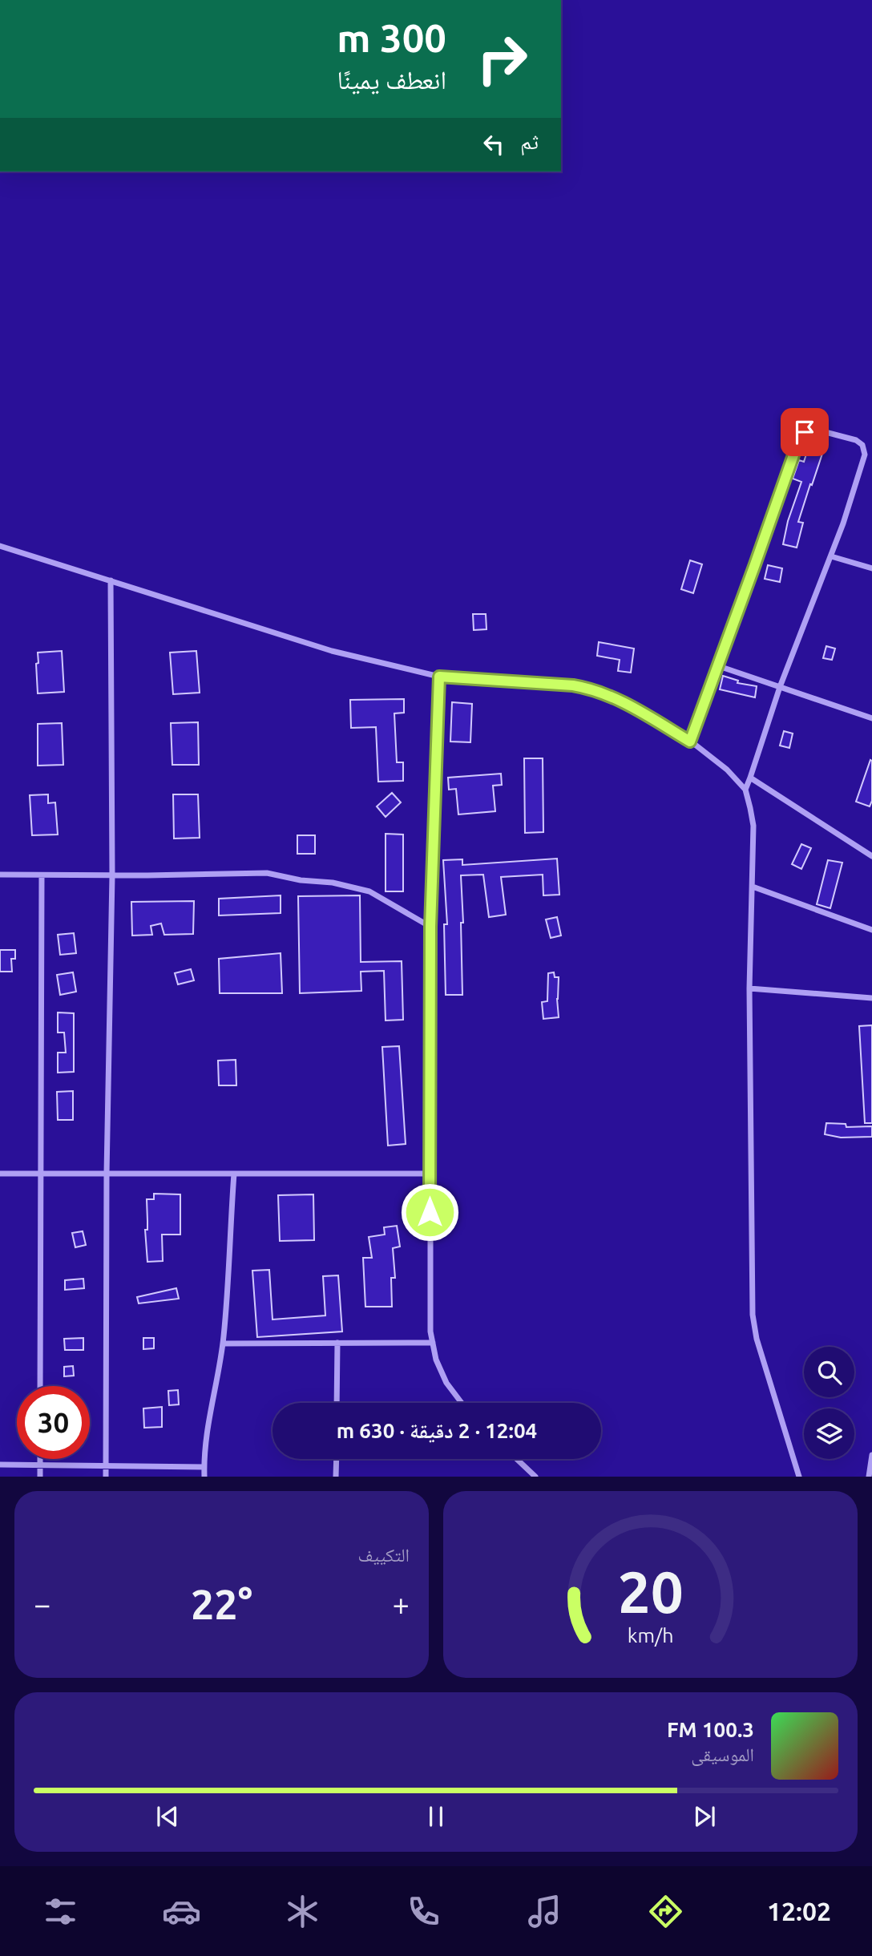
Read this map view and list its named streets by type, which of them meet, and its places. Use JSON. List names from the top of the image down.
{
  "page": {
    "turn": ["300 m", "انعطف يمينًا"],
    "then": "ثم",
    "limit": "30",
    "trip": "12:04 · 2 دقيقة · 630 m",
    "tile": "التكييف",
    "heat": ["−", "22°", "+"],
    "song": ["100.3 FM", "الموسيقى"],
    "tabs": "12:02",
    "gauge": ["20", "km/h"]
  }
}
